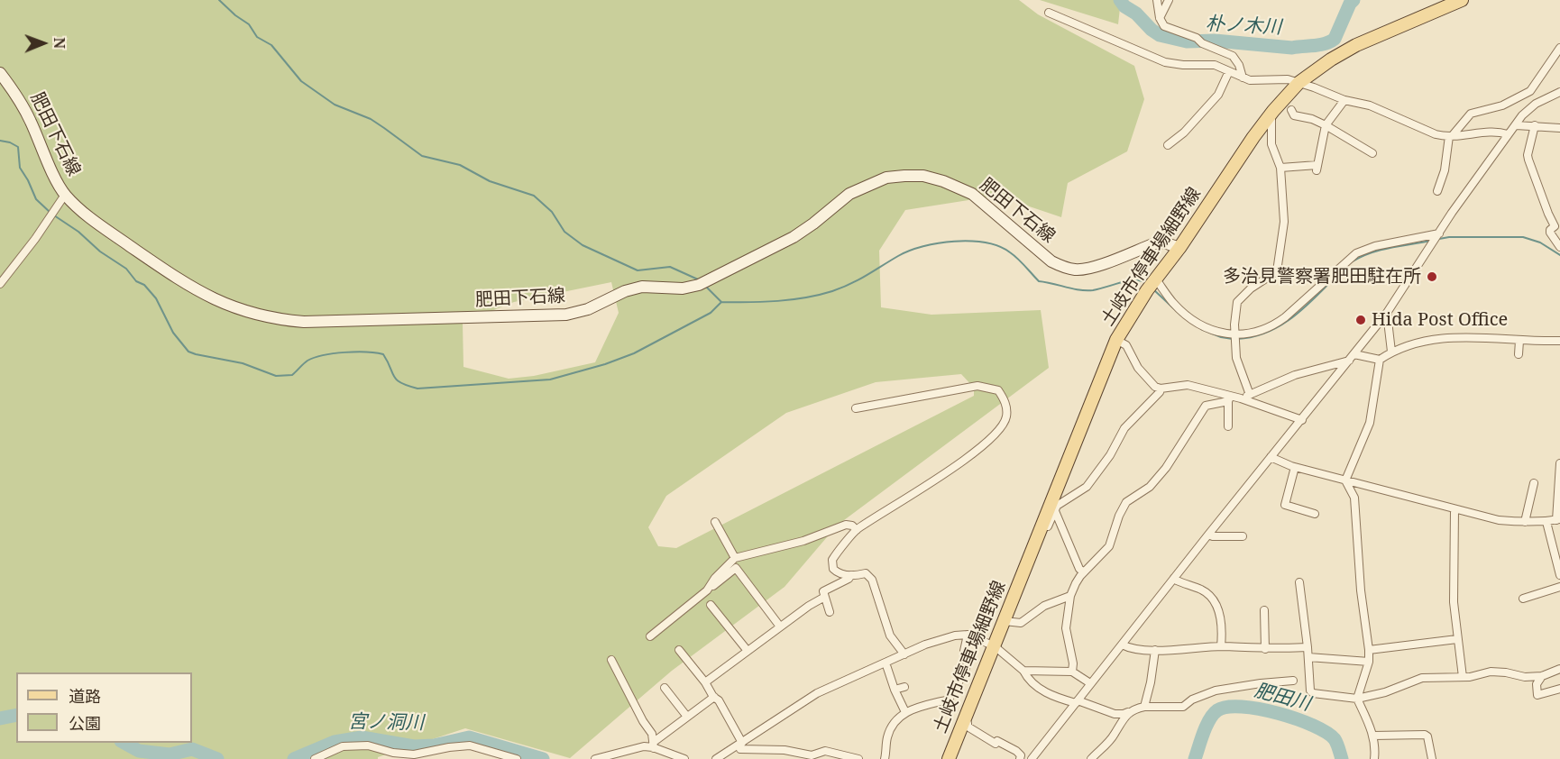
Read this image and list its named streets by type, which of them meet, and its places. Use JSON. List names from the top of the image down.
{
  "streets": {
    "main road": ["肥田下石線", "土岐市停車場細野線"]
  },
  "crossings": [
    ["肥田下石線", "土岐市停車場細野線"]
  ],
  "water": ["朴ノ木川", "肥田川", "宮ノ洞川"],
  "places": ["多治見警察署肥田駐在所", "Hida Post Office"],
  "legend": ["道路", "公園"],
  "north": "right"
}
